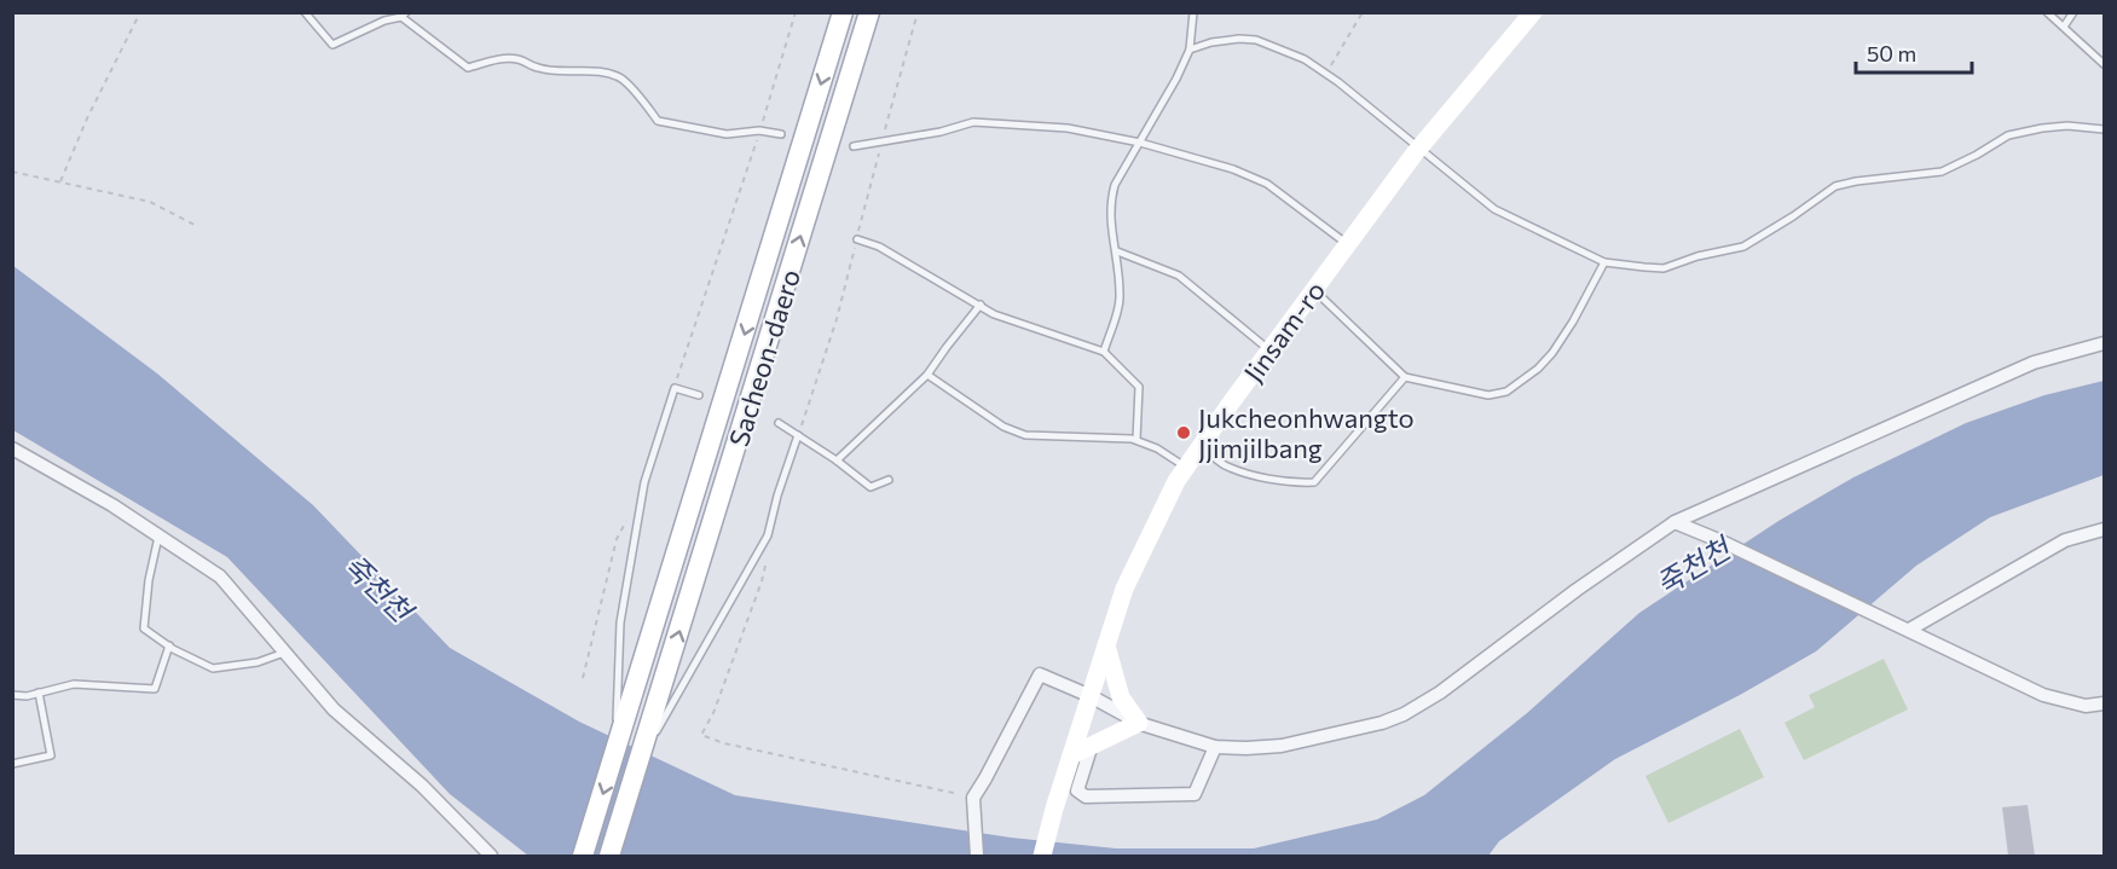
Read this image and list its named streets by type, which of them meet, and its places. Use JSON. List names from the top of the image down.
{
  "streets": {
    "main road": ["Sacheon-daero"],
    "street": ["Jinsam-ro"]
  },
  "water": ["죽천천"],
  "places": ["Jukcheonhwangto Jjimjilbang"],
  "scale_bar": "50 m"
}
